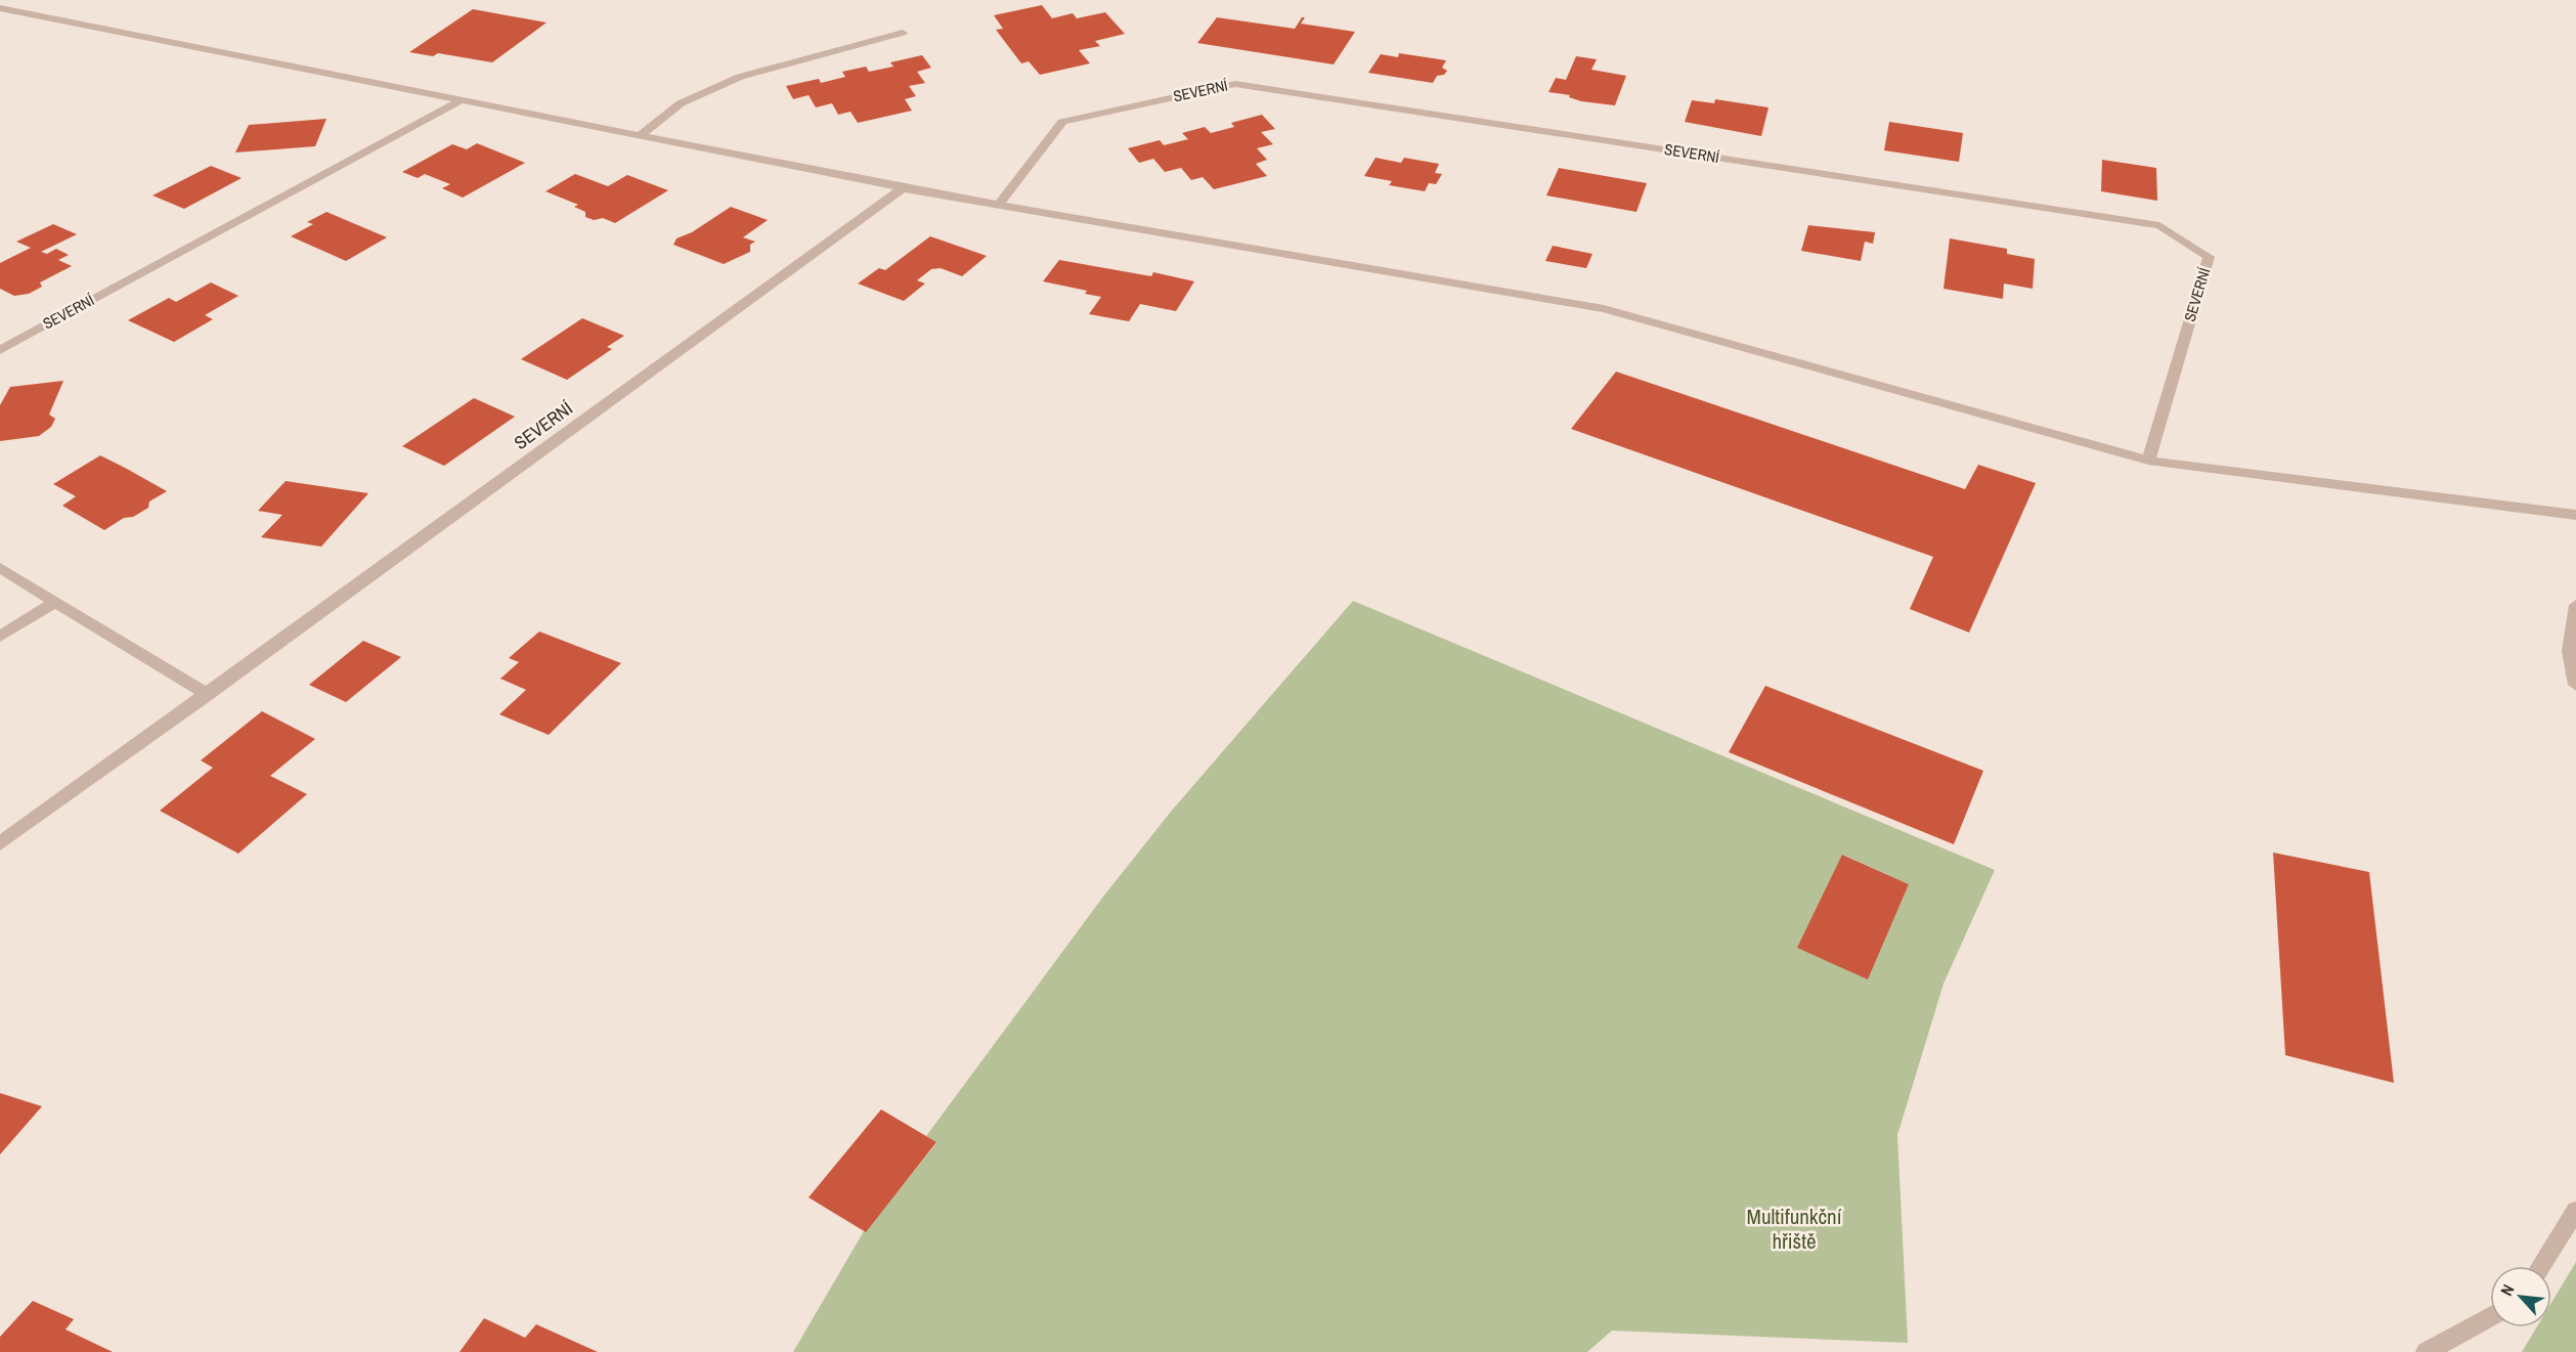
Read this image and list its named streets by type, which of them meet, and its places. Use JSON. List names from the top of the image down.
{
  "streets": {
    "street": ["SEVERNÍ"]
  },
  "parks": ["Multifunkční hřiště"],
  "north": "top left"
}
